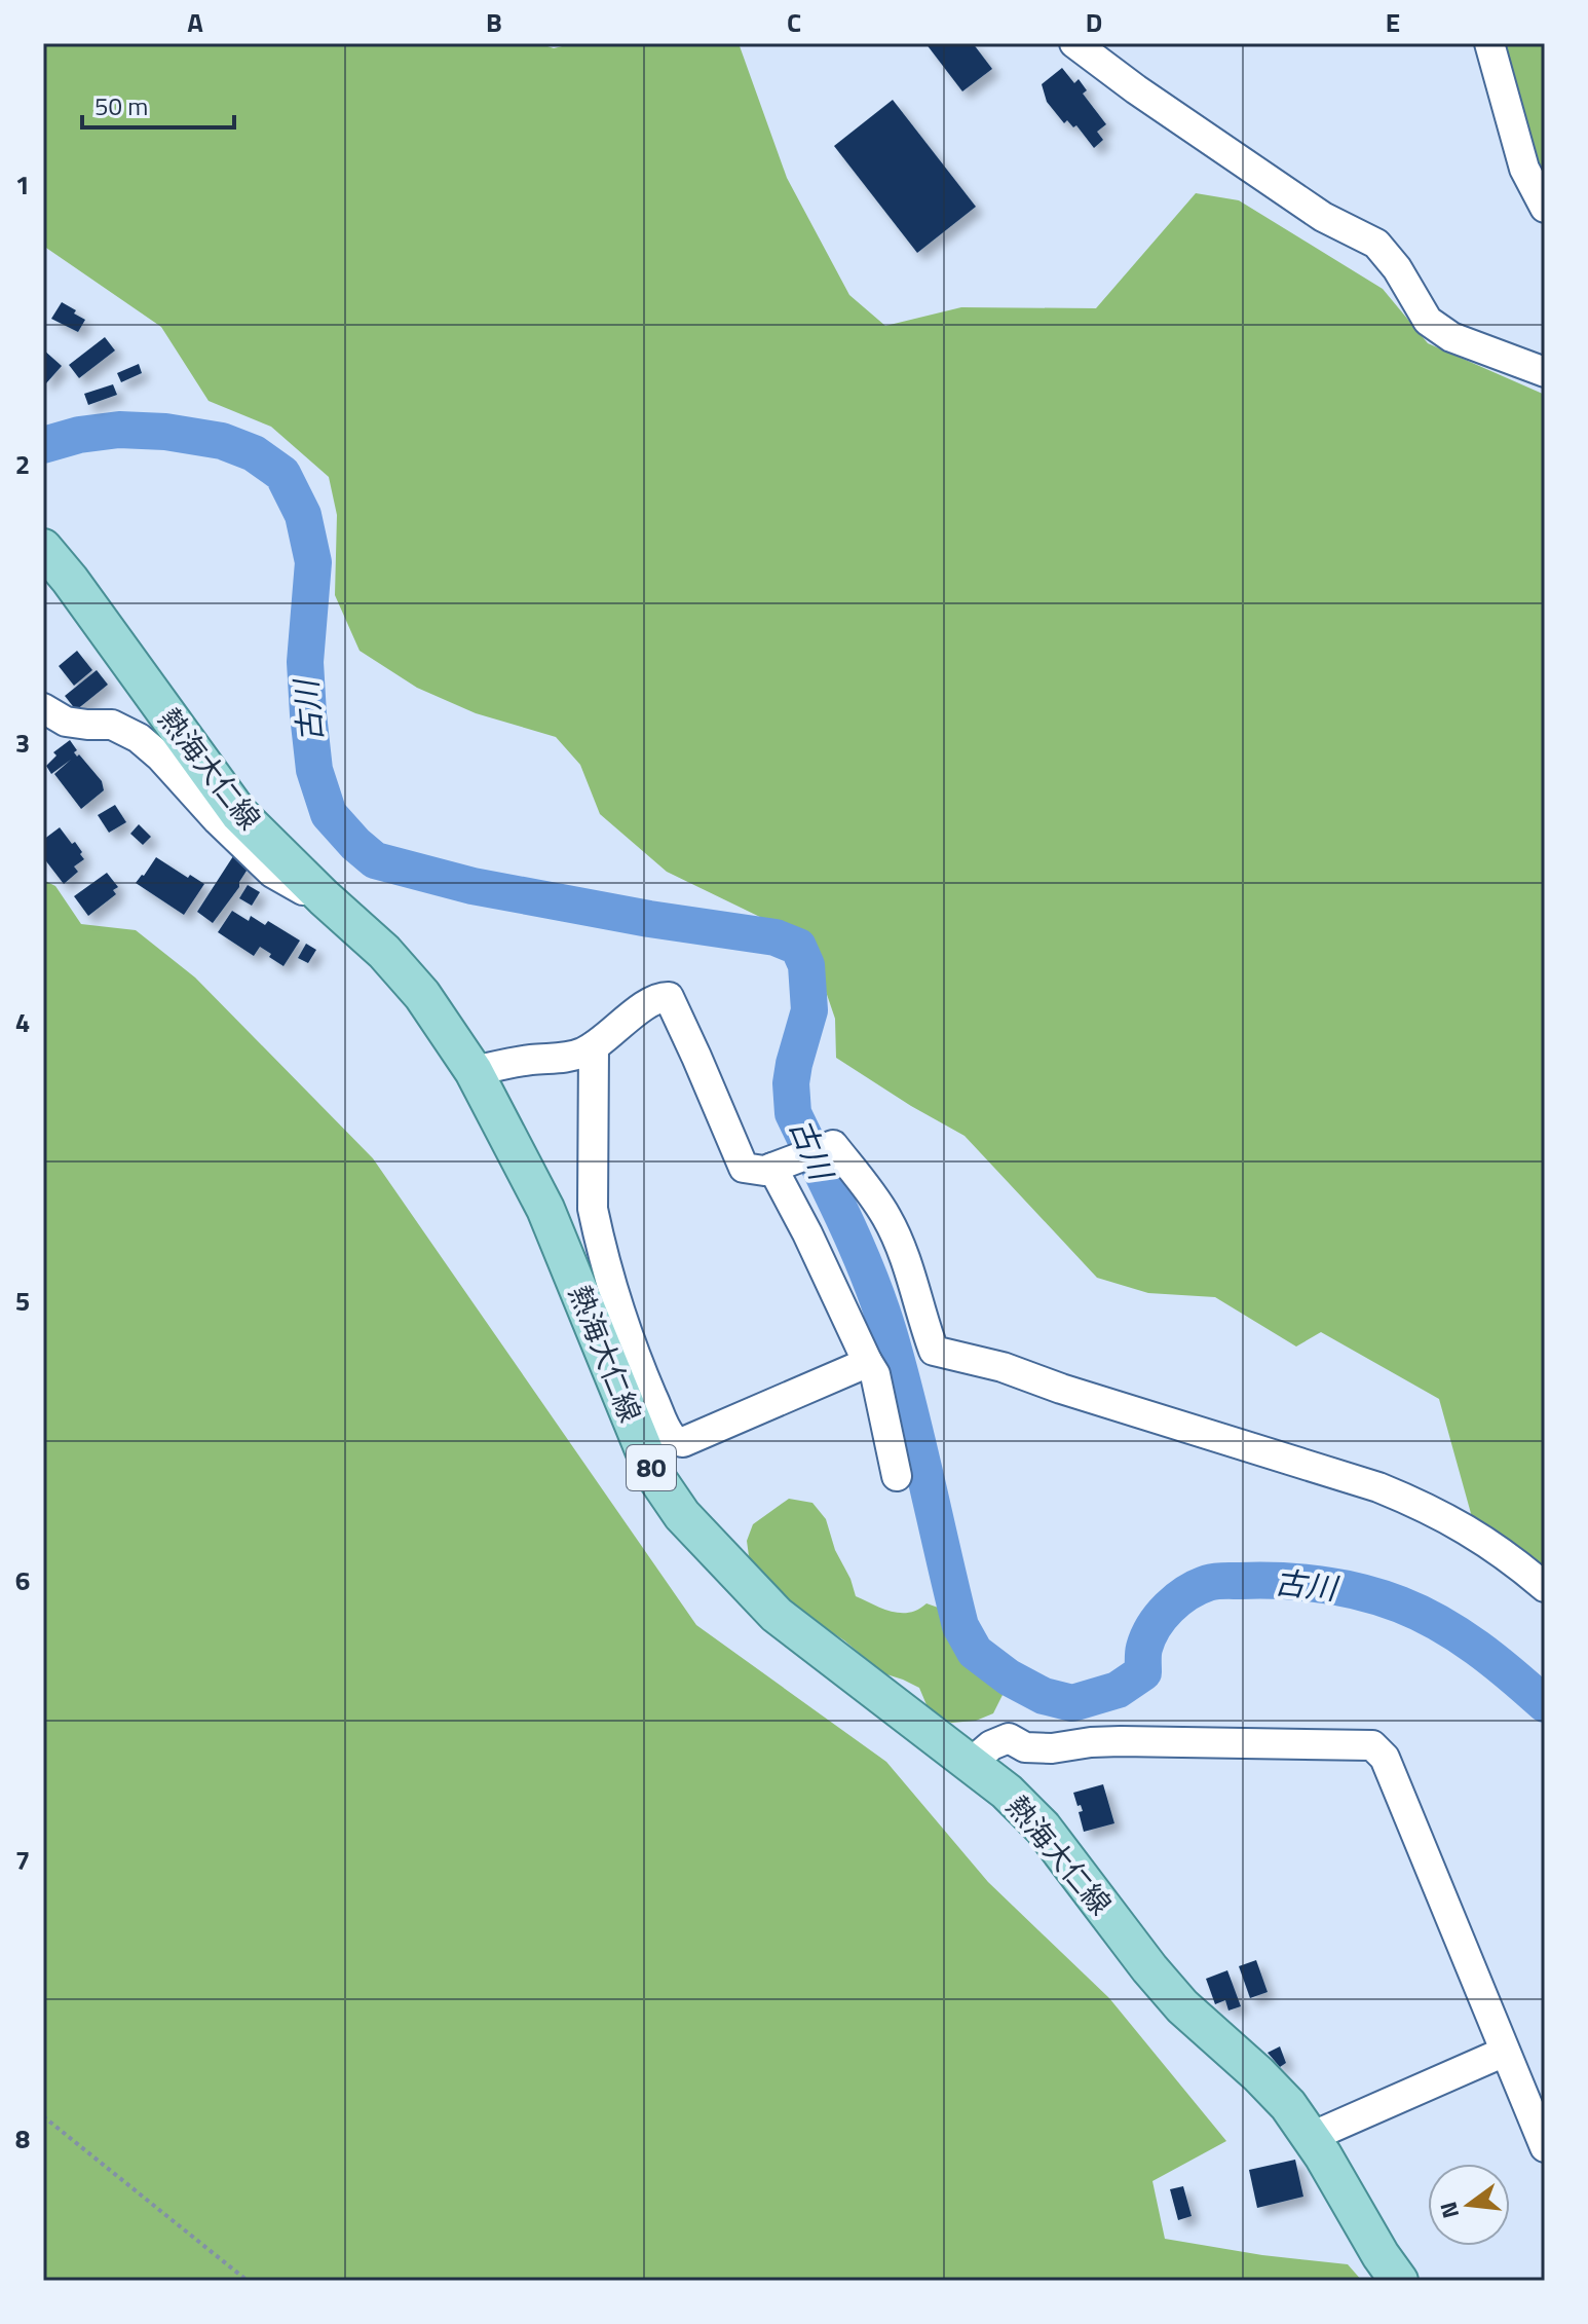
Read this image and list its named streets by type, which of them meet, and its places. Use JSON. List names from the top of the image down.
{
  "streets": {
    "main road": ["熱海大仁線", "80"]
  },
  "water": ["古川"],
  "scale_bar": "50 m",
  "north": "left",
  "grid": {
    "columns": [
      "A",
      "B",
      "C",
      "D",
      "E"
    ],
    "rows": [
      "1",
      "2",
      "3",
      "4",
      "5",
      "6",
      "7",
      "8"
    ]
  }
}
